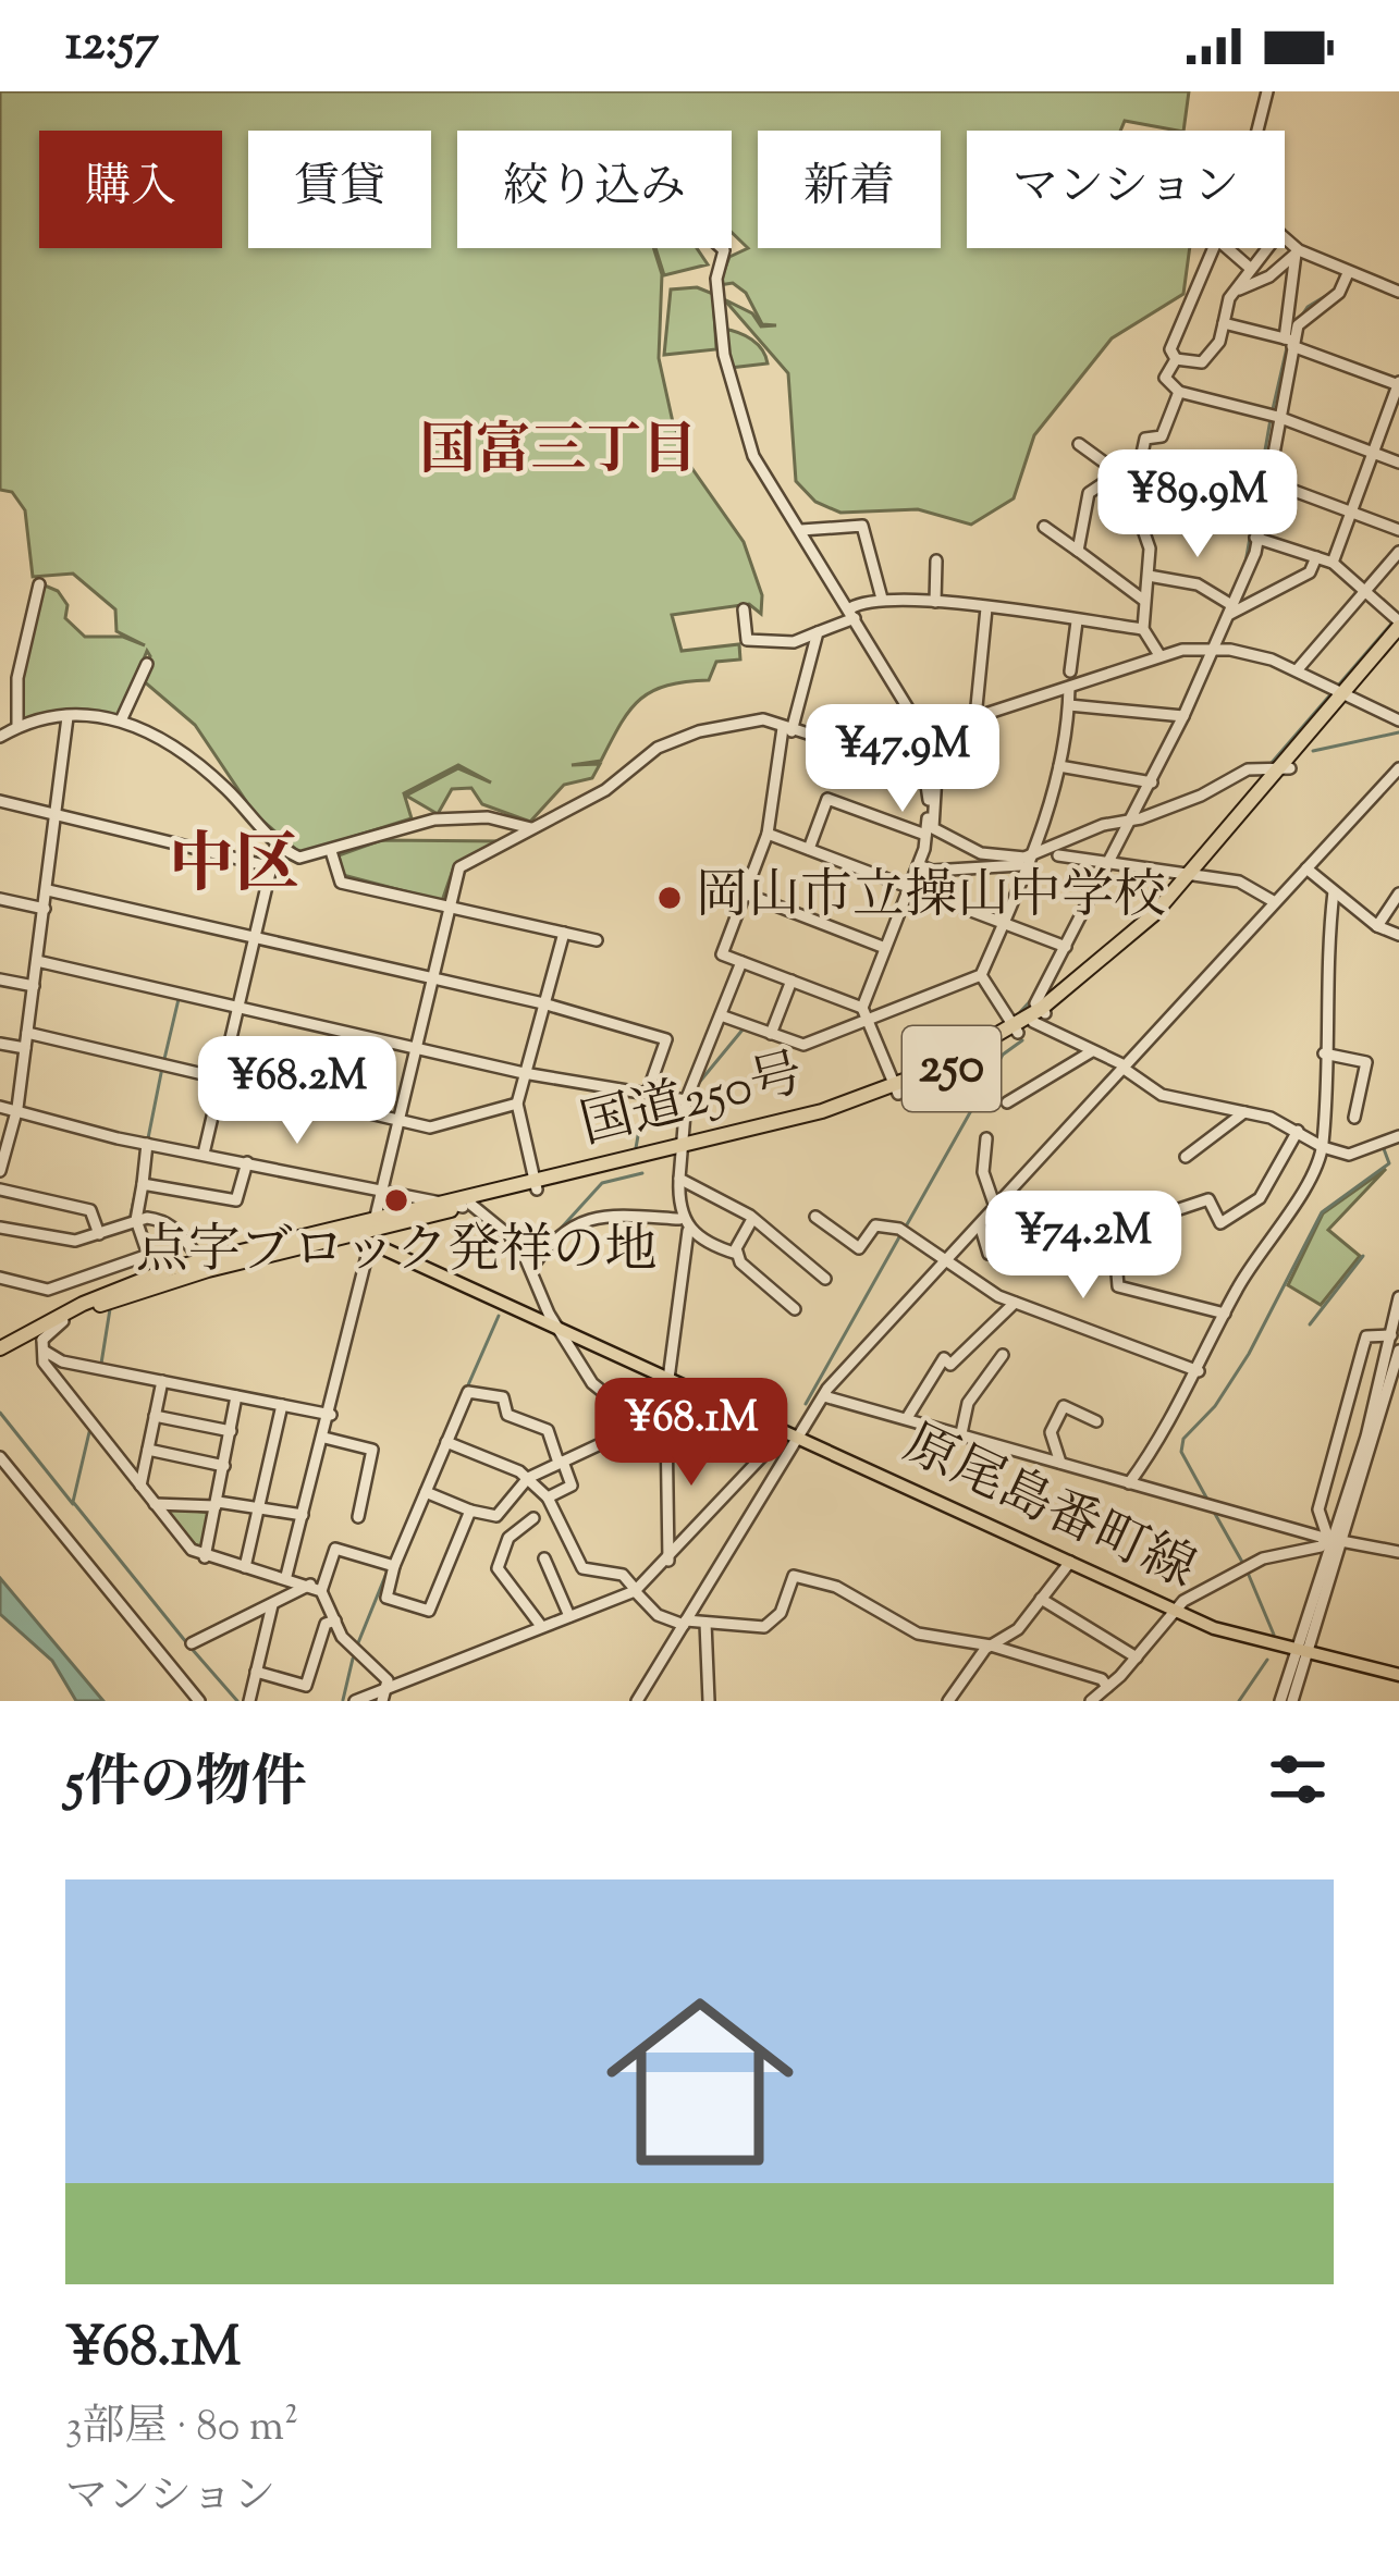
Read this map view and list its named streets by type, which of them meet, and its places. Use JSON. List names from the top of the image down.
{
  "streets": {
    "highway": ["250", "国道250号"],
    "main road": ["原尾島番町線"]
  },
  "crossings": [
    ["国道250号", "原尾島番町線"]
  ],
  "districts": ["国富三丁目", "中区"],
  "places": ["岡山市立操山中学校", "点字ブロック発祥の地"],
  "page": {
    "status": "12:57",
    "chip": [
      "購入",
      "賃貸",
      "絞り込み",
      "新着",
      "マンション"
    ],
    "price": [
      "¥89.9M",
      "¥47.9M",
      "¥68.2M",
      "¥74.2M",
      "¥68.1M"
    ],
    "heading": "5件の物件",
    "list": [
      {
        "name": "¥68.1M",
        "note": "3部屋 · 80 m² · マンション"
      }
    ]
  }
}
